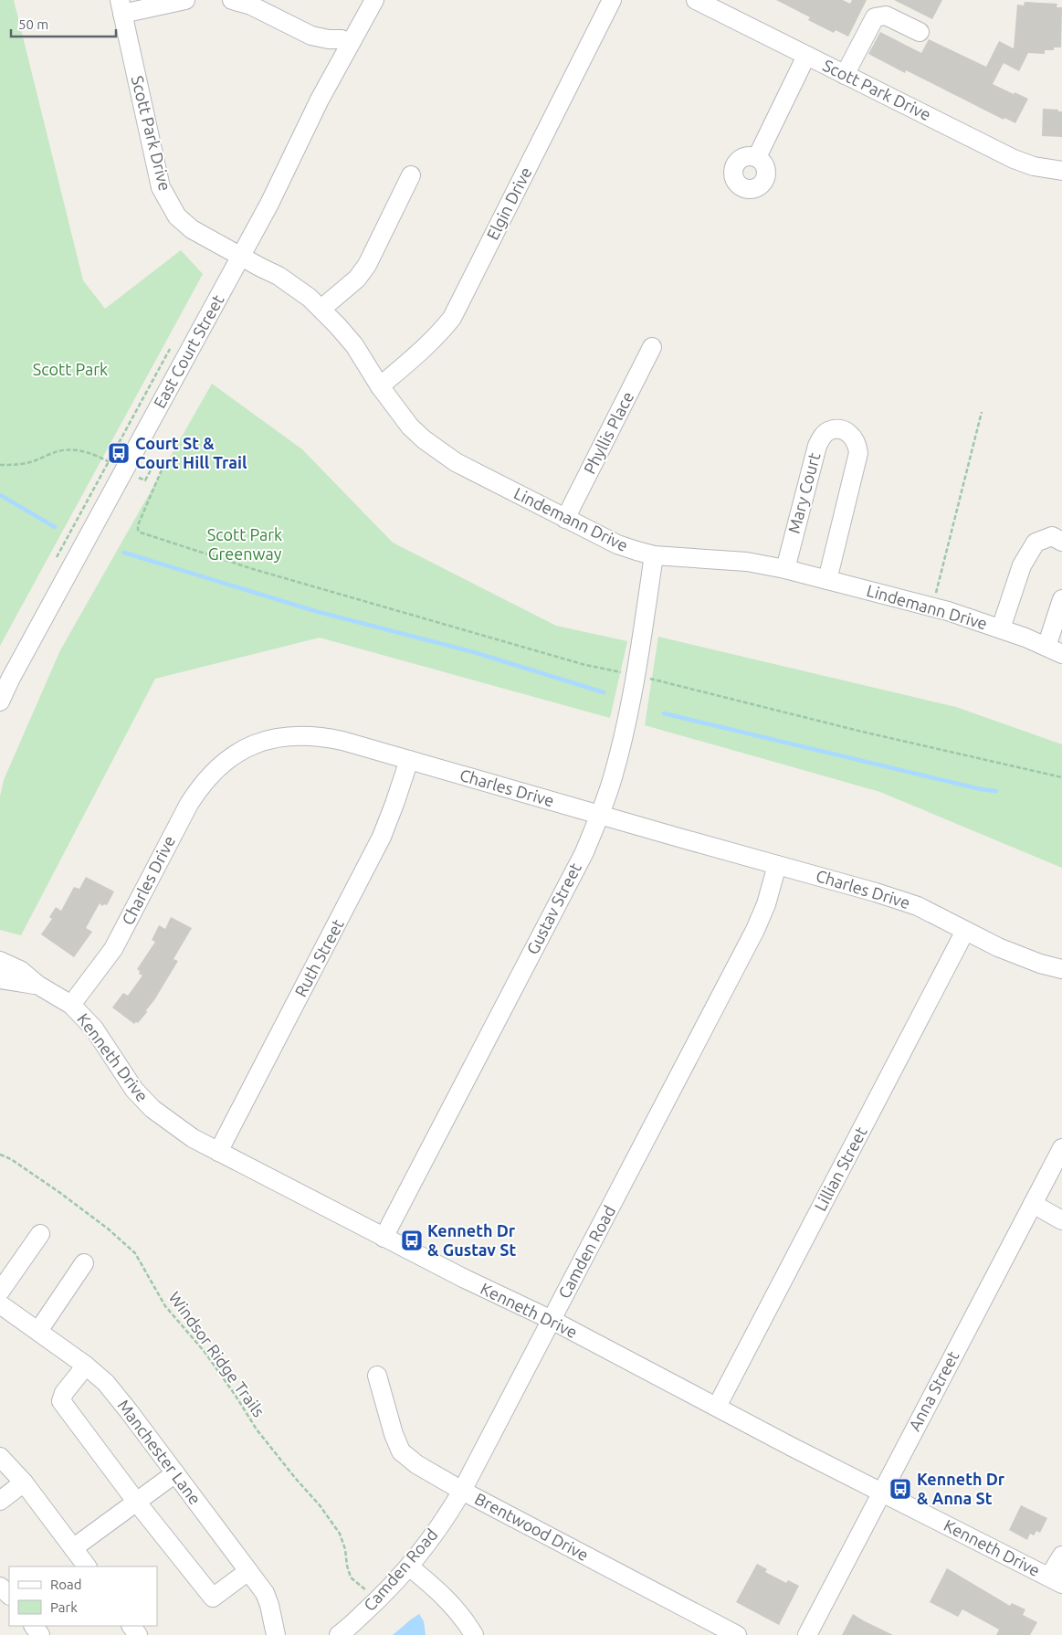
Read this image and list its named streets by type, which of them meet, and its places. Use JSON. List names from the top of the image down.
{
  "streets": {
    "street": [
      "Scott Park Drive",
      "Elgin Drive",
      "East Court Street",
      "Phyllis Place",
      "Mary Court",
      "Lindemann Drive",
      "Charles Drive",
      "Gustav Street",
      "Ruth Street",
      "Kenneth Drive",
      "Lillian Street",
      "Camden Road",
      "Anna Street",
      "Manchester Lane",
      "Brentwood Drive"
    ],
    "path": ["Windsor Ridge Trails"]
  },
  "crossings": [
    ["Scott Park Drive", "East Court Street"],
    ["Scott Park Drive", "Lindemann Drive"],
    ["Elgin Drive", "Lindemann Drive"],
    ["East Court Street", "Lindemann Drive"],
    ["Phyllis Place", "Lindemann Drive"],
    ["Mary Court", "Lindemann Drive"],
    ["Lindemann Drive", "Gustav Street"],
    ["Charles Drive", "Gustav Street"],
    ["Charles Drive", "Ruth Street"],
    ["Charles Drive", "Kenneth Drive"],
    ["Charles Drive", "Lillian Street"],
    ["Charles Drive", "Camden Road"],
    ["Gustav Street", "Kenneth Drive"],
    ["Ruth Street", "Kenneth Drive"],
    ["Kenneth Drive", "Lillian Street"],
    ["Kenneth Drive", "Camden Road"],
    ["Kenneth Drive", "Anna Street"],
    ["Camden Road", "Windsor Ridge Trails"],
    ["Camden Road", "Brentwood Drive"]
  ],
  "parks": ["Scott Park", "Scott Park Greenway"],
  "places": {
    "bus stop": ["Court St & Court Hill Trail", "Kenneth Dr & Gustav St", "Kenneth Dr & Anna St"]
  },
  "legend": ["Road", "Park"],
  "scale_bar": "50 m"
}
